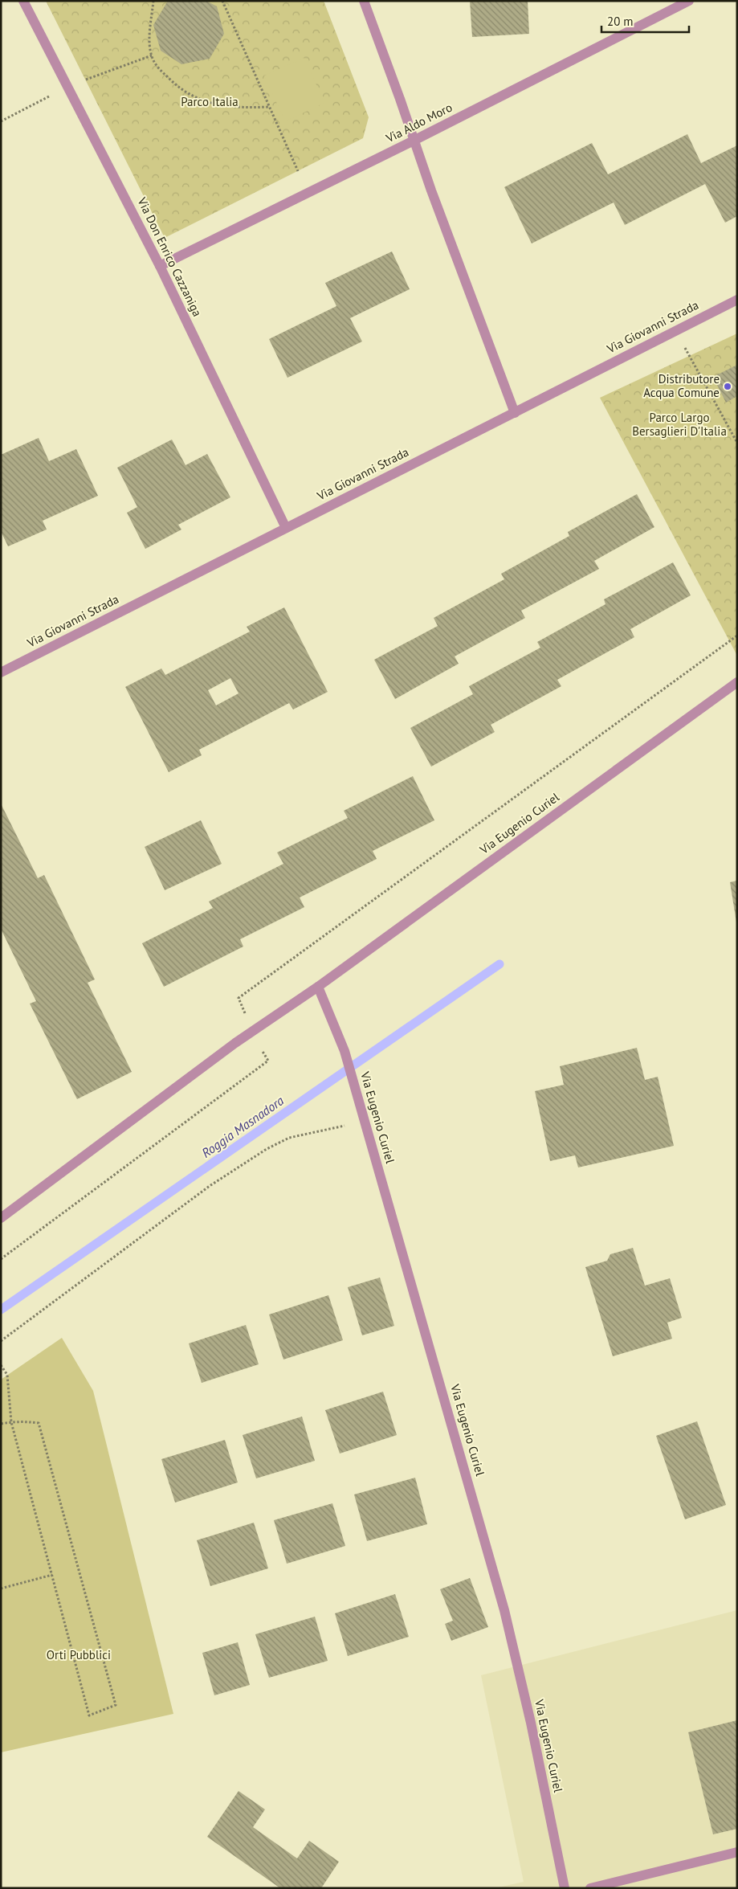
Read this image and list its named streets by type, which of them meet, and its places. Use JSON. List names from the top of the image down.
{
  "streets": {
    "street": [
      "Via Aldo Moro",
      "Via Don Enrico Cazzaniga",
      "Via Giovanni Strada",
      "Via Eugenio Curiel"
    ]
  },
  "crossings": [
    ["Via Aldo Moro", "Via Don Enrico Cazzaniga"],
    ["Via Don Enrico Cazzaniga", "Via Giovanni Strada"]
  ],
  "water": ["Roggia Masnadora"],
  "parks": ["Parco Italia", "Parco Largo Bersaglieri D'Italia", "Orti Pubblici"],
  "places": ["Distributore Acqua Comune"],
  "scale_bar": "20 m"
}
